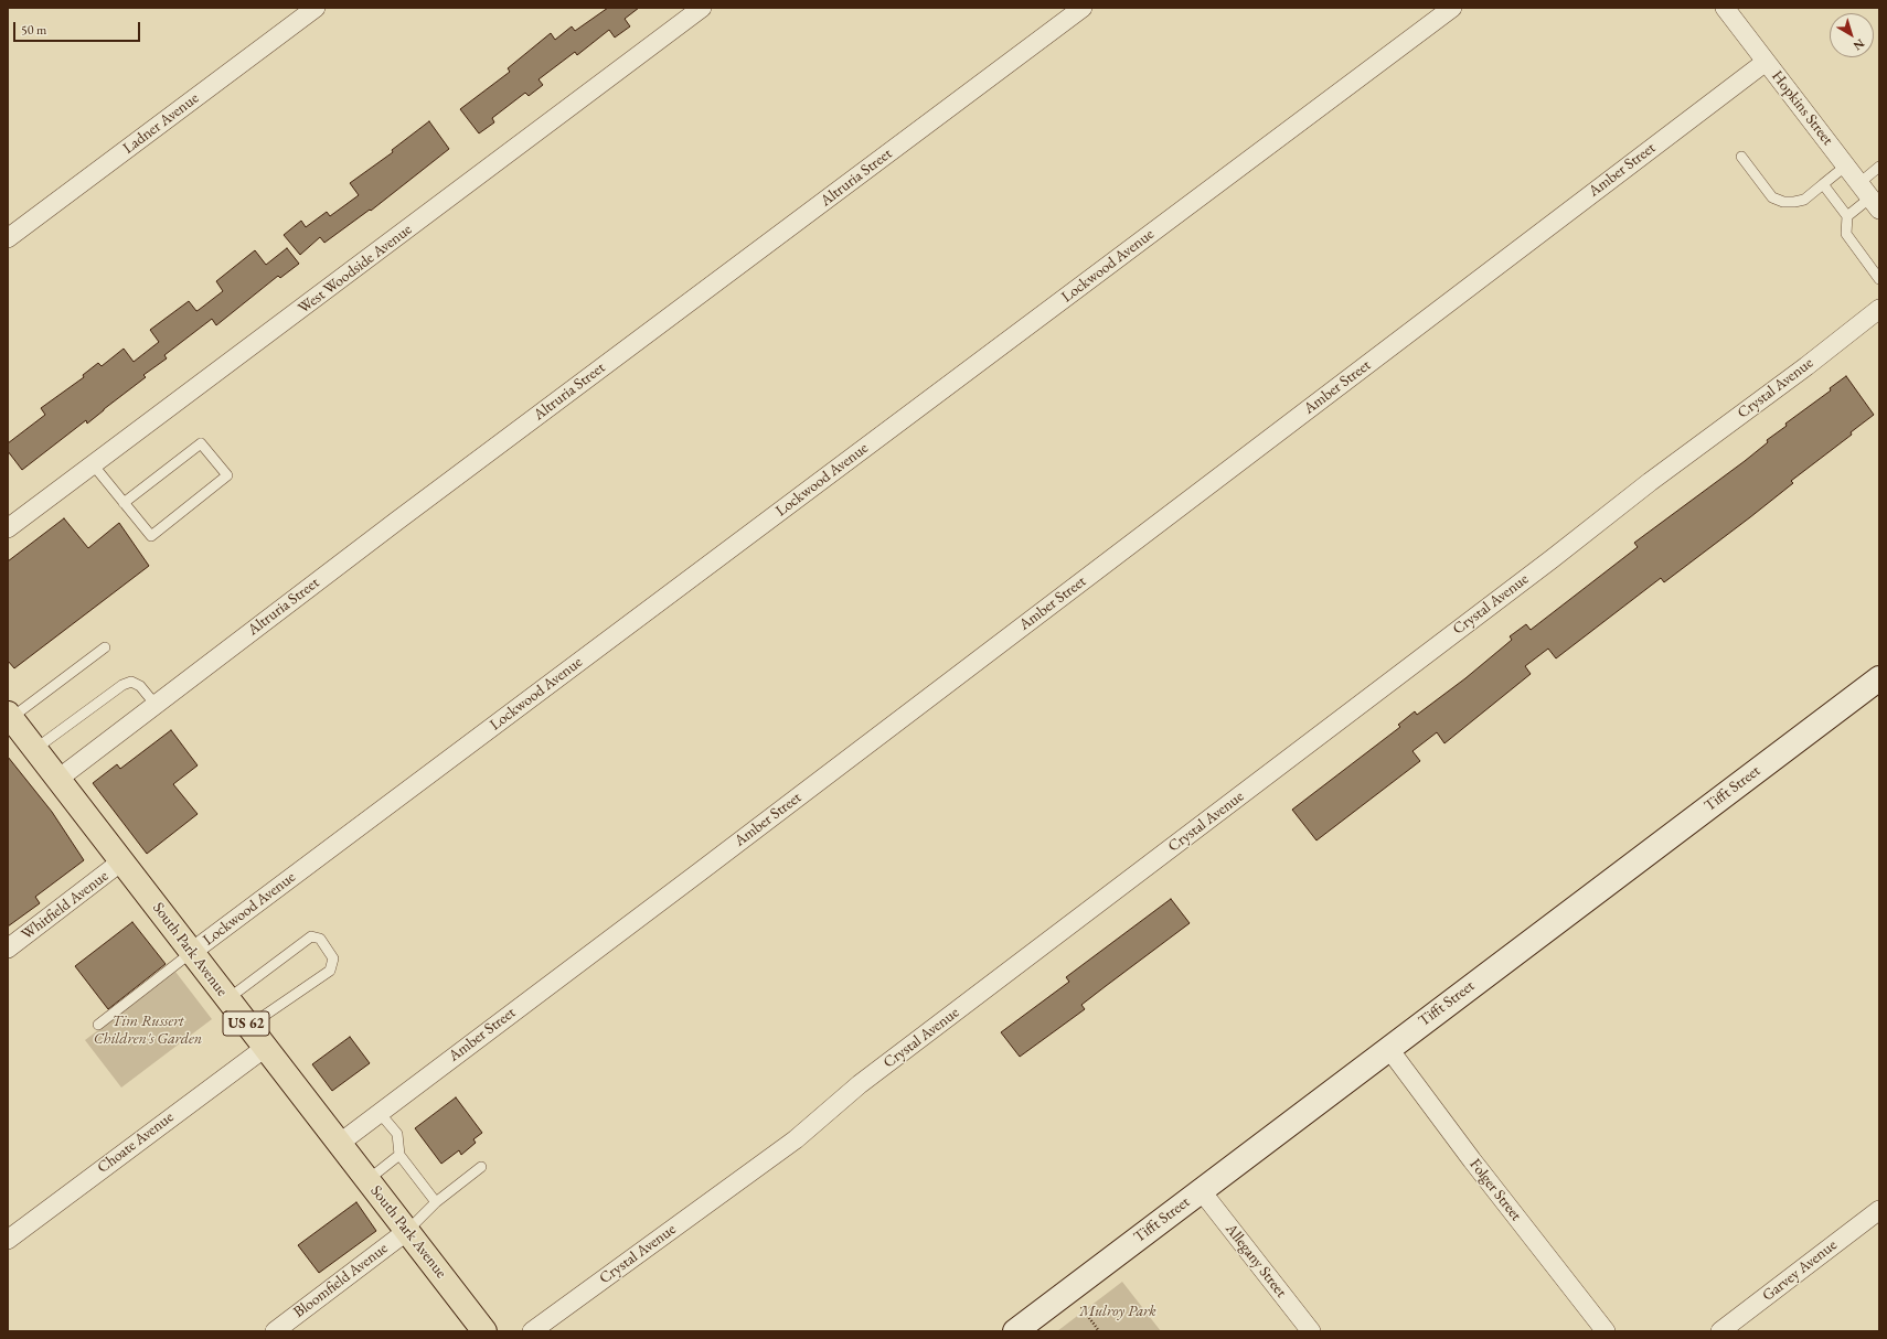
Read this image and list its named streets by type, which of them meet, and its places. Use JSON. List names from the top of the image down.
{
  "streets": {
    "main road": ["South Park Avenue", "US 62"],
    "street": [
      "Hopkins Street",
      "Ladner Avenue",
      "Amber Street",
      "Altruria Street",
      "Lockwood Avenue",
      "West Woodside Avenue",
      "Crystal Avenue",
      "Tifft Street",
      "Whitfield Avenue",
      "Choate Avenue",
      "Folger Street",
      "Allegany Street",
      "Garvey Avenue",
      "Bloomfield Avenue"
    ]
  },
  "crossings": [
    ["Hopkins Street", "Amber Street"],
    ["Amber Street", "South Park Avenue"],
    ["Altruria Street", "South Park Avenue"],
    ["Lockwood Avenue", "South Park Avenue"],
    ["Tifft Street", "Folger Street"],
    ["Tifft Street", "Allegany Street"],
    ["Whitfield Avenue", "South Park Avenue"],
    ["South Park Avenue", "Choate Avenue"],
    ["South Park Avenue", "Bloomfield Avenue"]
  ],
  "parks": ["Tim Russert Children's Garden", "Mulroy Park"],
  "scale_bar": "50 m",
  "north": "bottom right"
}
